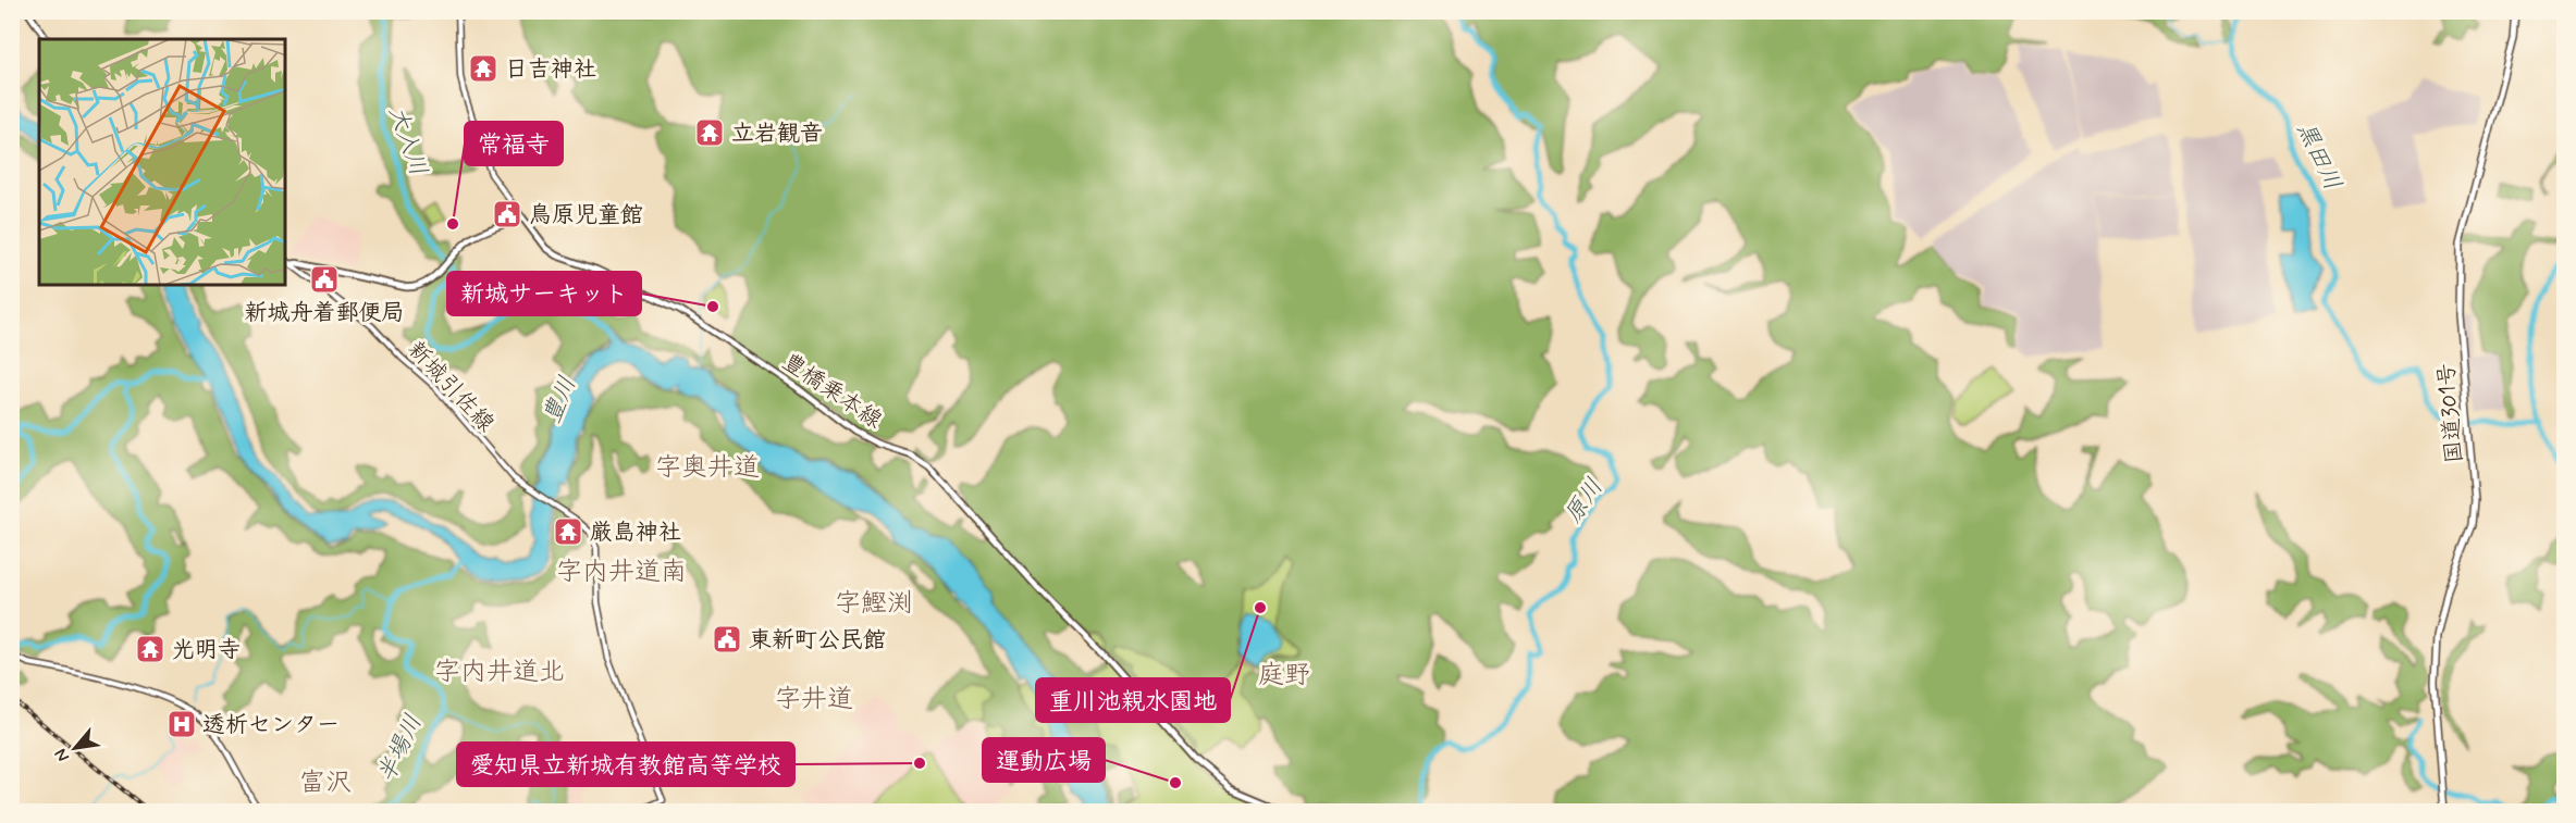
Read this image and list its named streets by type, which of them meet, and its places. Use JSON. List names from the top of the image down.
{
  "streets": {
    "highway": ["国道301号"],
    "main road": ["新城引佐線", "豊橋乗本線"]
  },
  "districts": [
    "字奥井道",
    "字内井道南",
    "字鰹渕",
    "字内井道北",
    "庭野",
    "字井道",
    "富沢"
  ],
  "water": [
    "大入川",
    "黒田川",
    "豊川",
    "原川",
    "半場川"
  ],
  "places": {
    "temple": [
      "日吉神社",
      "立岩観音",
      "厳島神社",
      "光明寺"
    ],
    "public building": ["鳥原児童館", "新城舟着郵便局", "東新町公民館"],
    "other": [
      "常福寺",
      "新城サーキット",
      "重川池親水園地",
      "愛知県立新城有教館高等学校",
      "運動広場"
    ],
    "hospital": ["透析センター"]
  },
  "north": "bottom left"
}
